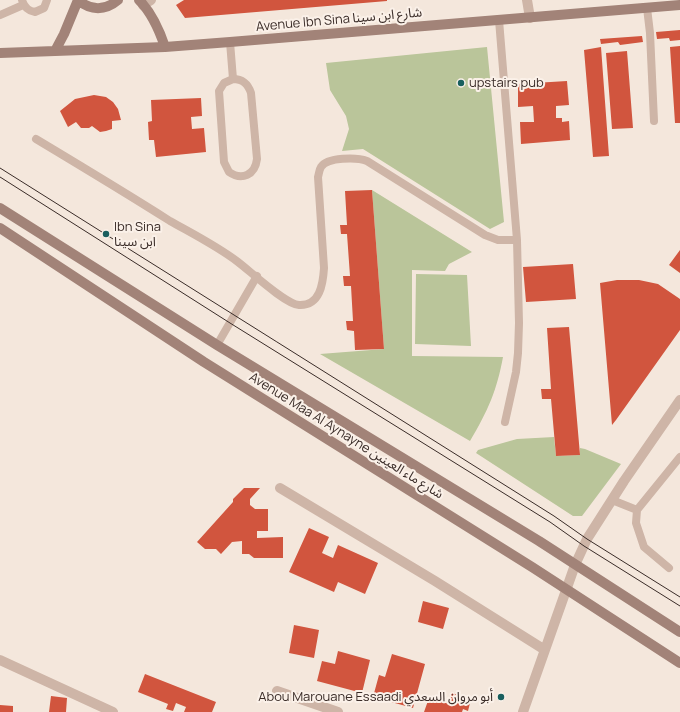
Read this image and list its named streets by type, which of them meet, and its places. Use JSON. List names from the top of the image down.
{
  "streets": {
    "street": ["Avenue Ibn Sina شارع ابن سينا", "Avenue Maa Al Aynayne شارع ماء العينين"]
  },
  "places": ["upstairs pub", "Ibn Sina ابن سينا", "Abou Marouane Essaadi أبو مروان السعدي"]
}
